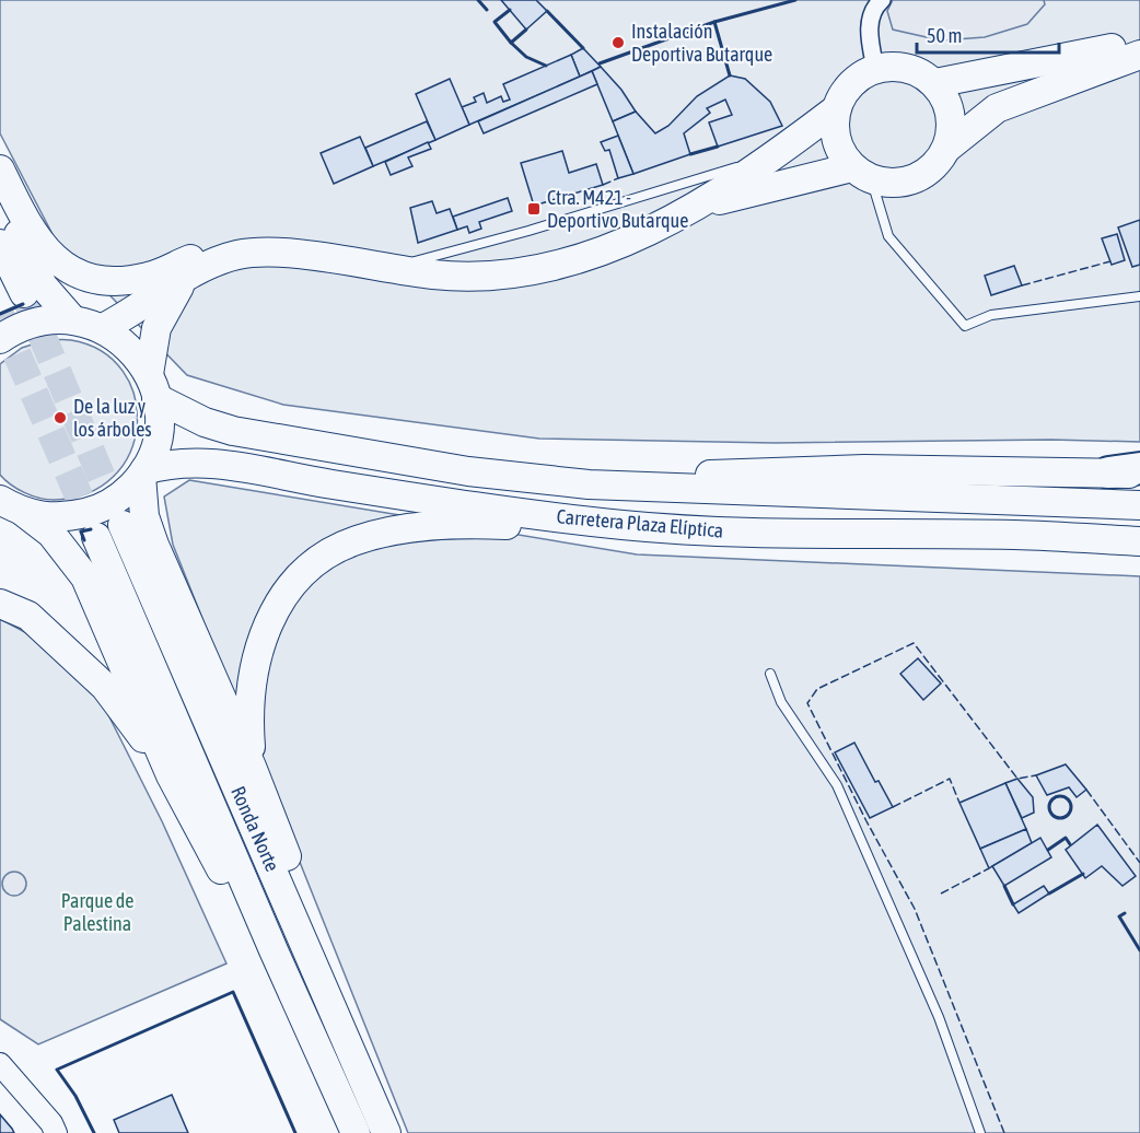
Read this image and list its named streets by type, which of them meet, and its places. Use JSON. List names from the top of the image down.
{
  "streets": {
    "main road": ["Carretera Plaza Elíptica", "Ronda Norte"]
  },
  "parks": ["Parque de Palestina"],
  "places": {
    "other": ["Instalación Deportiva Butarque", "De la luz y los árboles"],
    "transit": ["Ctra. M421 - Deportivo Butarque"]
  },
  "scale_bar": "50 m"
}
